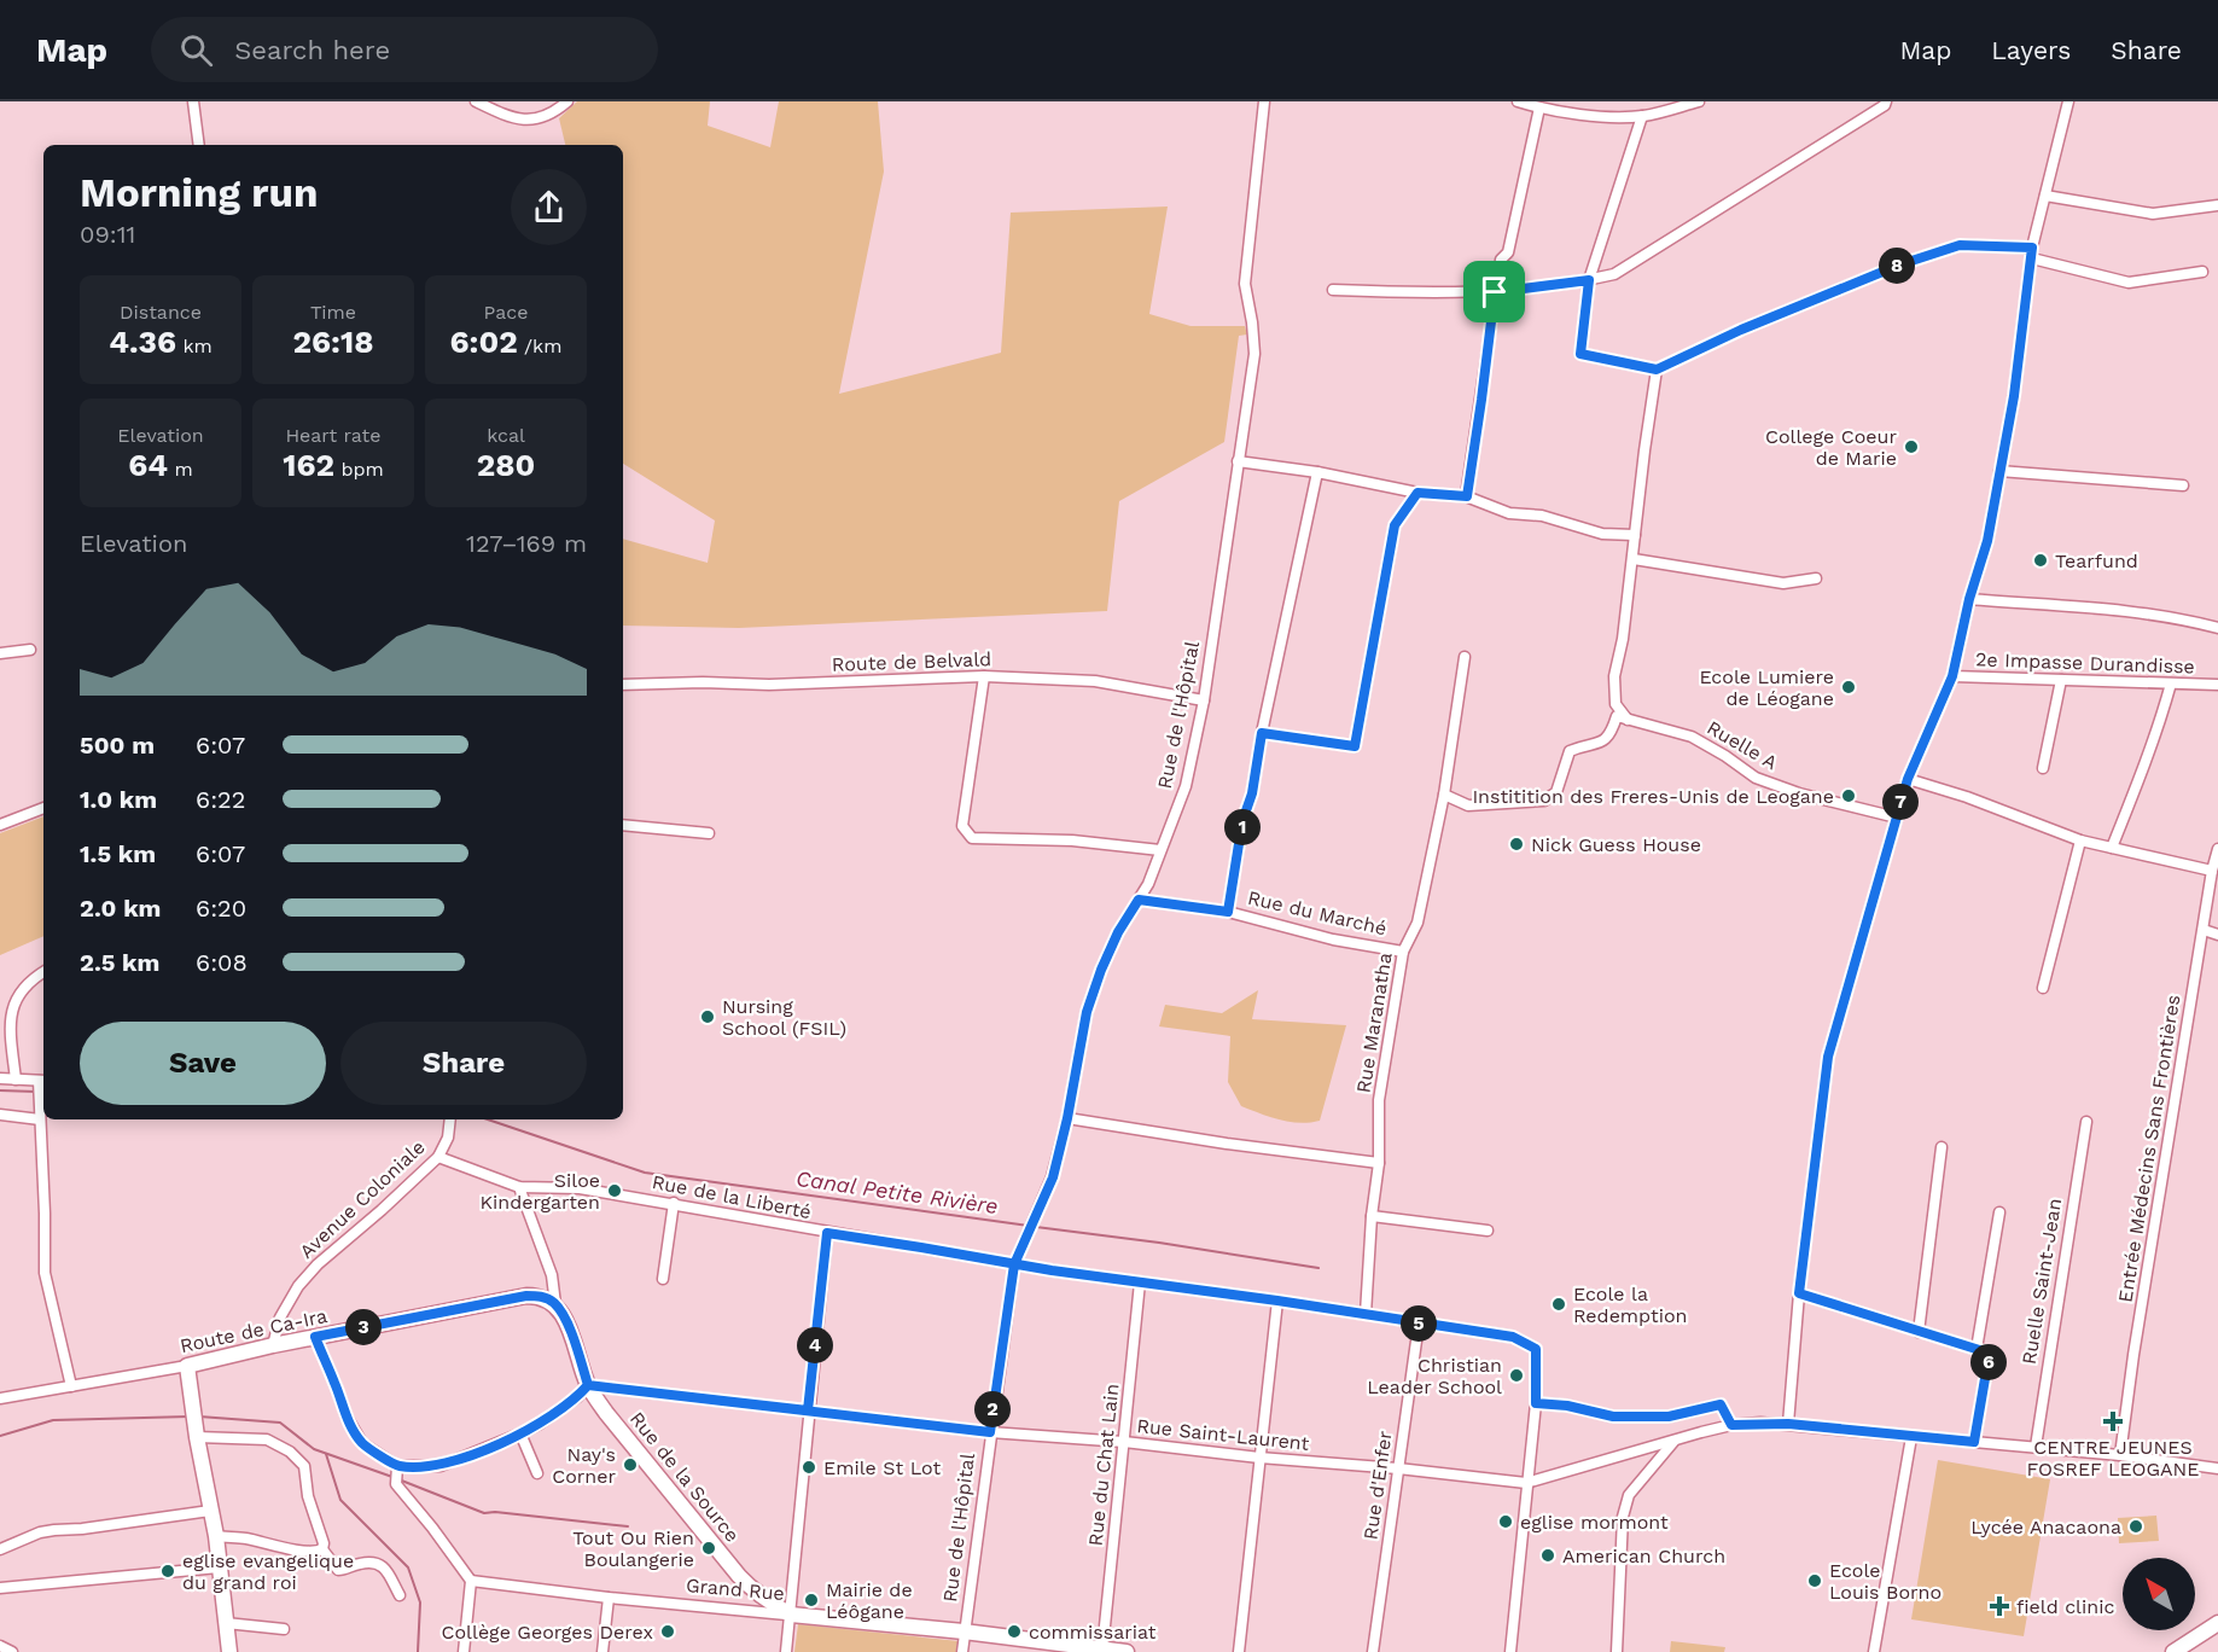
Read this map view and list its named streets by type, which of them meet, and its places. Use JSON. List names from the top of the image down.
{
  "streets": {
    "street": [
      "Route de Belvald",
      "2e Impasse Durandisse",
      "Rue de l'Hôpital",
      "Ruelle A",
      "Rue du Marché",
      "Rue Maranatha",
      "Entrée Médecins Sans Frontières",
      "Rue de la Liberté",
      "Avenue Coloniale",
      "Ruelle Saint-Jean",
      "Route de Ca-Ira",
      "Rue Saint-Laurent",
      "Rue du Chat Lain",
      "Rue de la Source",
      "Rue d'Enfer",
      "Grand Rue"
    ]
  },
  "crossings": [
    ["Route de Belvald", "Rue de l'Hôpital"],
    ["Rue de l'Hôpital", "Rue du Marché"],
    ["Rue de l'Hôpital", "Rue de la Liberté"],
    ["Rue de l'Hôpital", "Rue Saint-Laurent"],
    ["Rue de l'Hôpital", "Grand Rue"],
    ["Rue du Marché", "Rue Maranatha"],
    ["Rue Maranatha", "Rue de la Liberté"],
    ["Entrée Médecins Sans Frontières", "Rue Saint-Laurent"],
    ["Rue de la Liberté", "Avenue Coloniale"],
    ["Rue de la Liberté", "Rue du Chat Lain"],
    ["Rue de la Liberté", "Rue d'Enfer"],
    ["Avenue Coloniale", "Route de Ca-Ira"],
    ["Ruelle Saint-Jean", "Rue Saint-Laurent"],
    ["Route de Ca-Ira", "Rue de la Source"],
    ["Rue Saint-Laurent", "Rue du Chat Lain"],
    ["Rue Saint-Laurent", "Rue de la Source"],
    ["Rue Saint-Laurent", "Rue d'Enfer"],
    ["Rue du Chat Lain", "Grand Rue"],
    ["Rue de la Source", "Grand Rue"]
  ],
  "water": ["Canal Petite Rivière"],
  "places": {
    "other": [
      "College Coeur de Marie",
      "Tearfund",
      "Ecole Lumiere de Léogane",
      "Institition des Freres-Unis de Leogane",
      "Nick Guess House",
      "Nursing School (FSIL)",
      "Siloe Kindergarten",
      "Ecole la Redemption",
      "Christian Leader School",
      "Nay's Corner",
      "Emile St Lot",
      "eglise mormont",
      "Lycée Anacaona",
      "Tout Ou Rien Boulangerie",
      "American Church",
      "eglise evangelique du grand roi",
      "Ecole Louis Borno",
      "Mairie de Léôgane",
      "Collège Georges Derex",
      "commissariat"
    ],
    "health": ["CENTRE JEUNES FOSREF LEOGANE", "field clinic"]
  },
  "north": "top left",
  "page": {
    "header": "Map",
    "search": "Search here",
    "nav": ["Map", "Layers", "Share"],
    "heading": ["Morning run", "09:11"],
    "pins": [
      "8",
      "7",
      "1",
      "5",
      "3",
      "4",
      "6",
      "2"
    ],
    "stats": [
      ["Distance", "4.36 km"],
      ["Time", "26:18"],
      ["Pace", "6:02 /km"],
      ["Elevation", "64 m"],
      ["Heart rate", "162 bpm"],
      ["kcal", "280"]
    ],
    "chart": ["Elevation", "127–169 m"],
    "list": [
      {
        "name": "500 m",
        "note": "6:07"
      },
      {
        "name": "1.0 km",
        "note": "6:22"
      },
      {
        "name": "1.5 km",
        "note": "6:07"
      },
      {
        "name": "2.0 km",
        "note": "6:20"
      },
      {
        "name": "2.5 km",
        "note": "6:08"
      }
    ],
    "buttons": ["Save", "Share"]
  }
}
